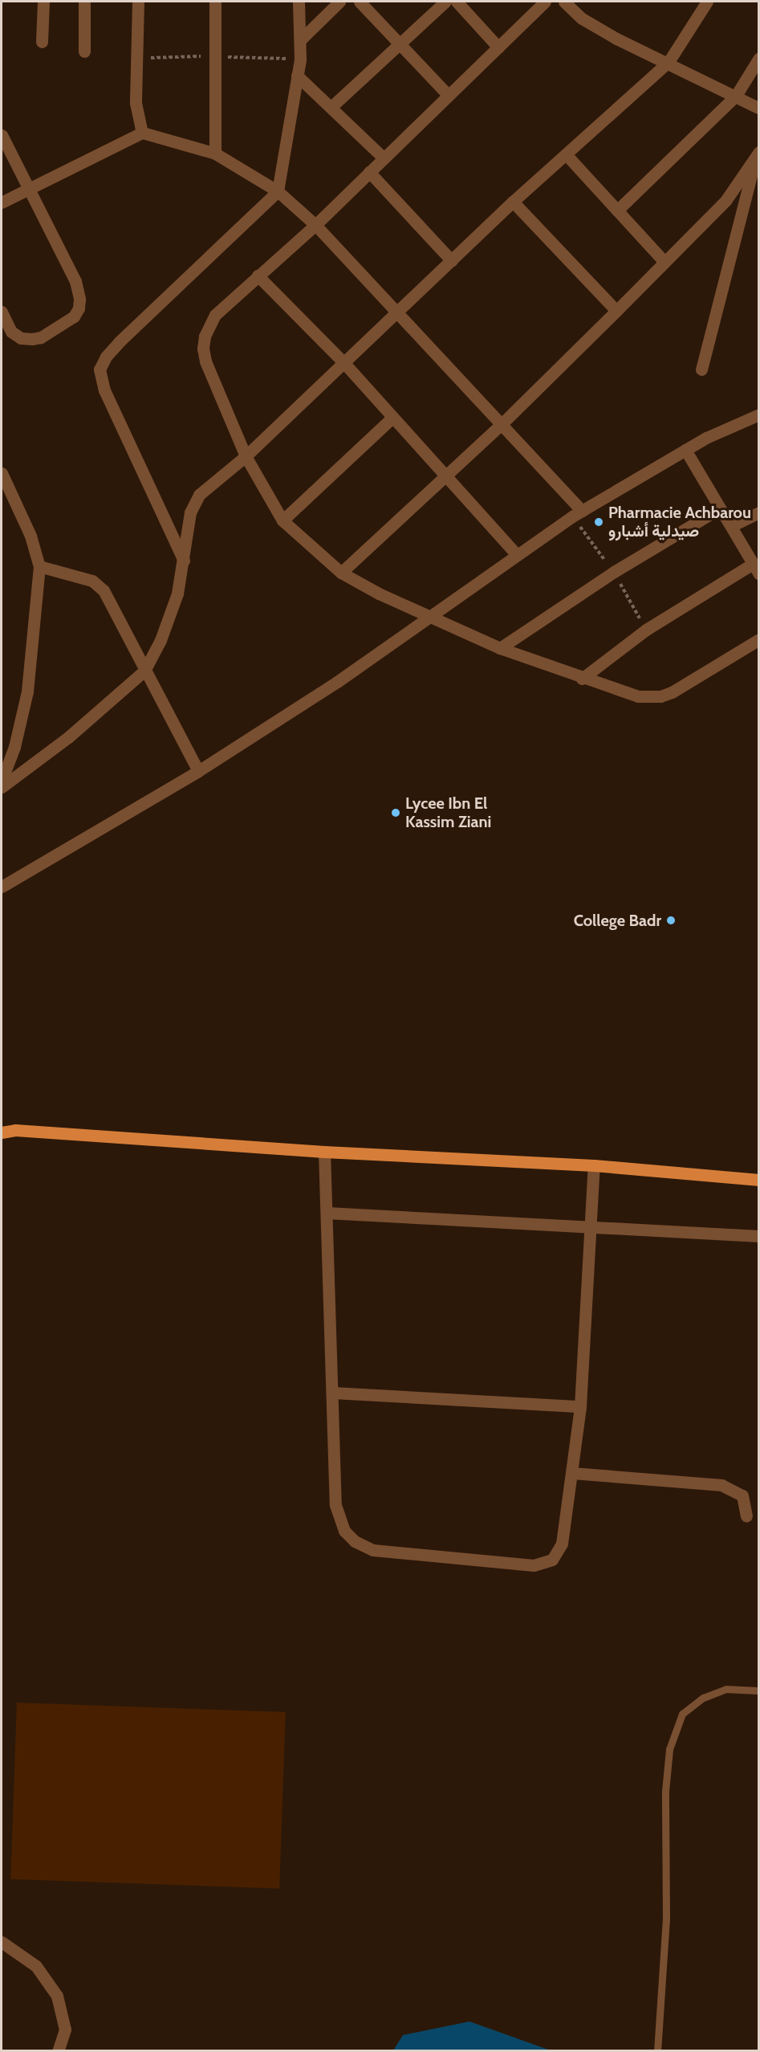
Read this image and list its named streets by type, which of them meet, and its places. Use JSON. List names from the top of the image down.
{
  "places": ["Pharmacie Achbarou صيدلية أشبارو", "Lycee Ibn El Kassim Ziani", "College Badr"]
}
